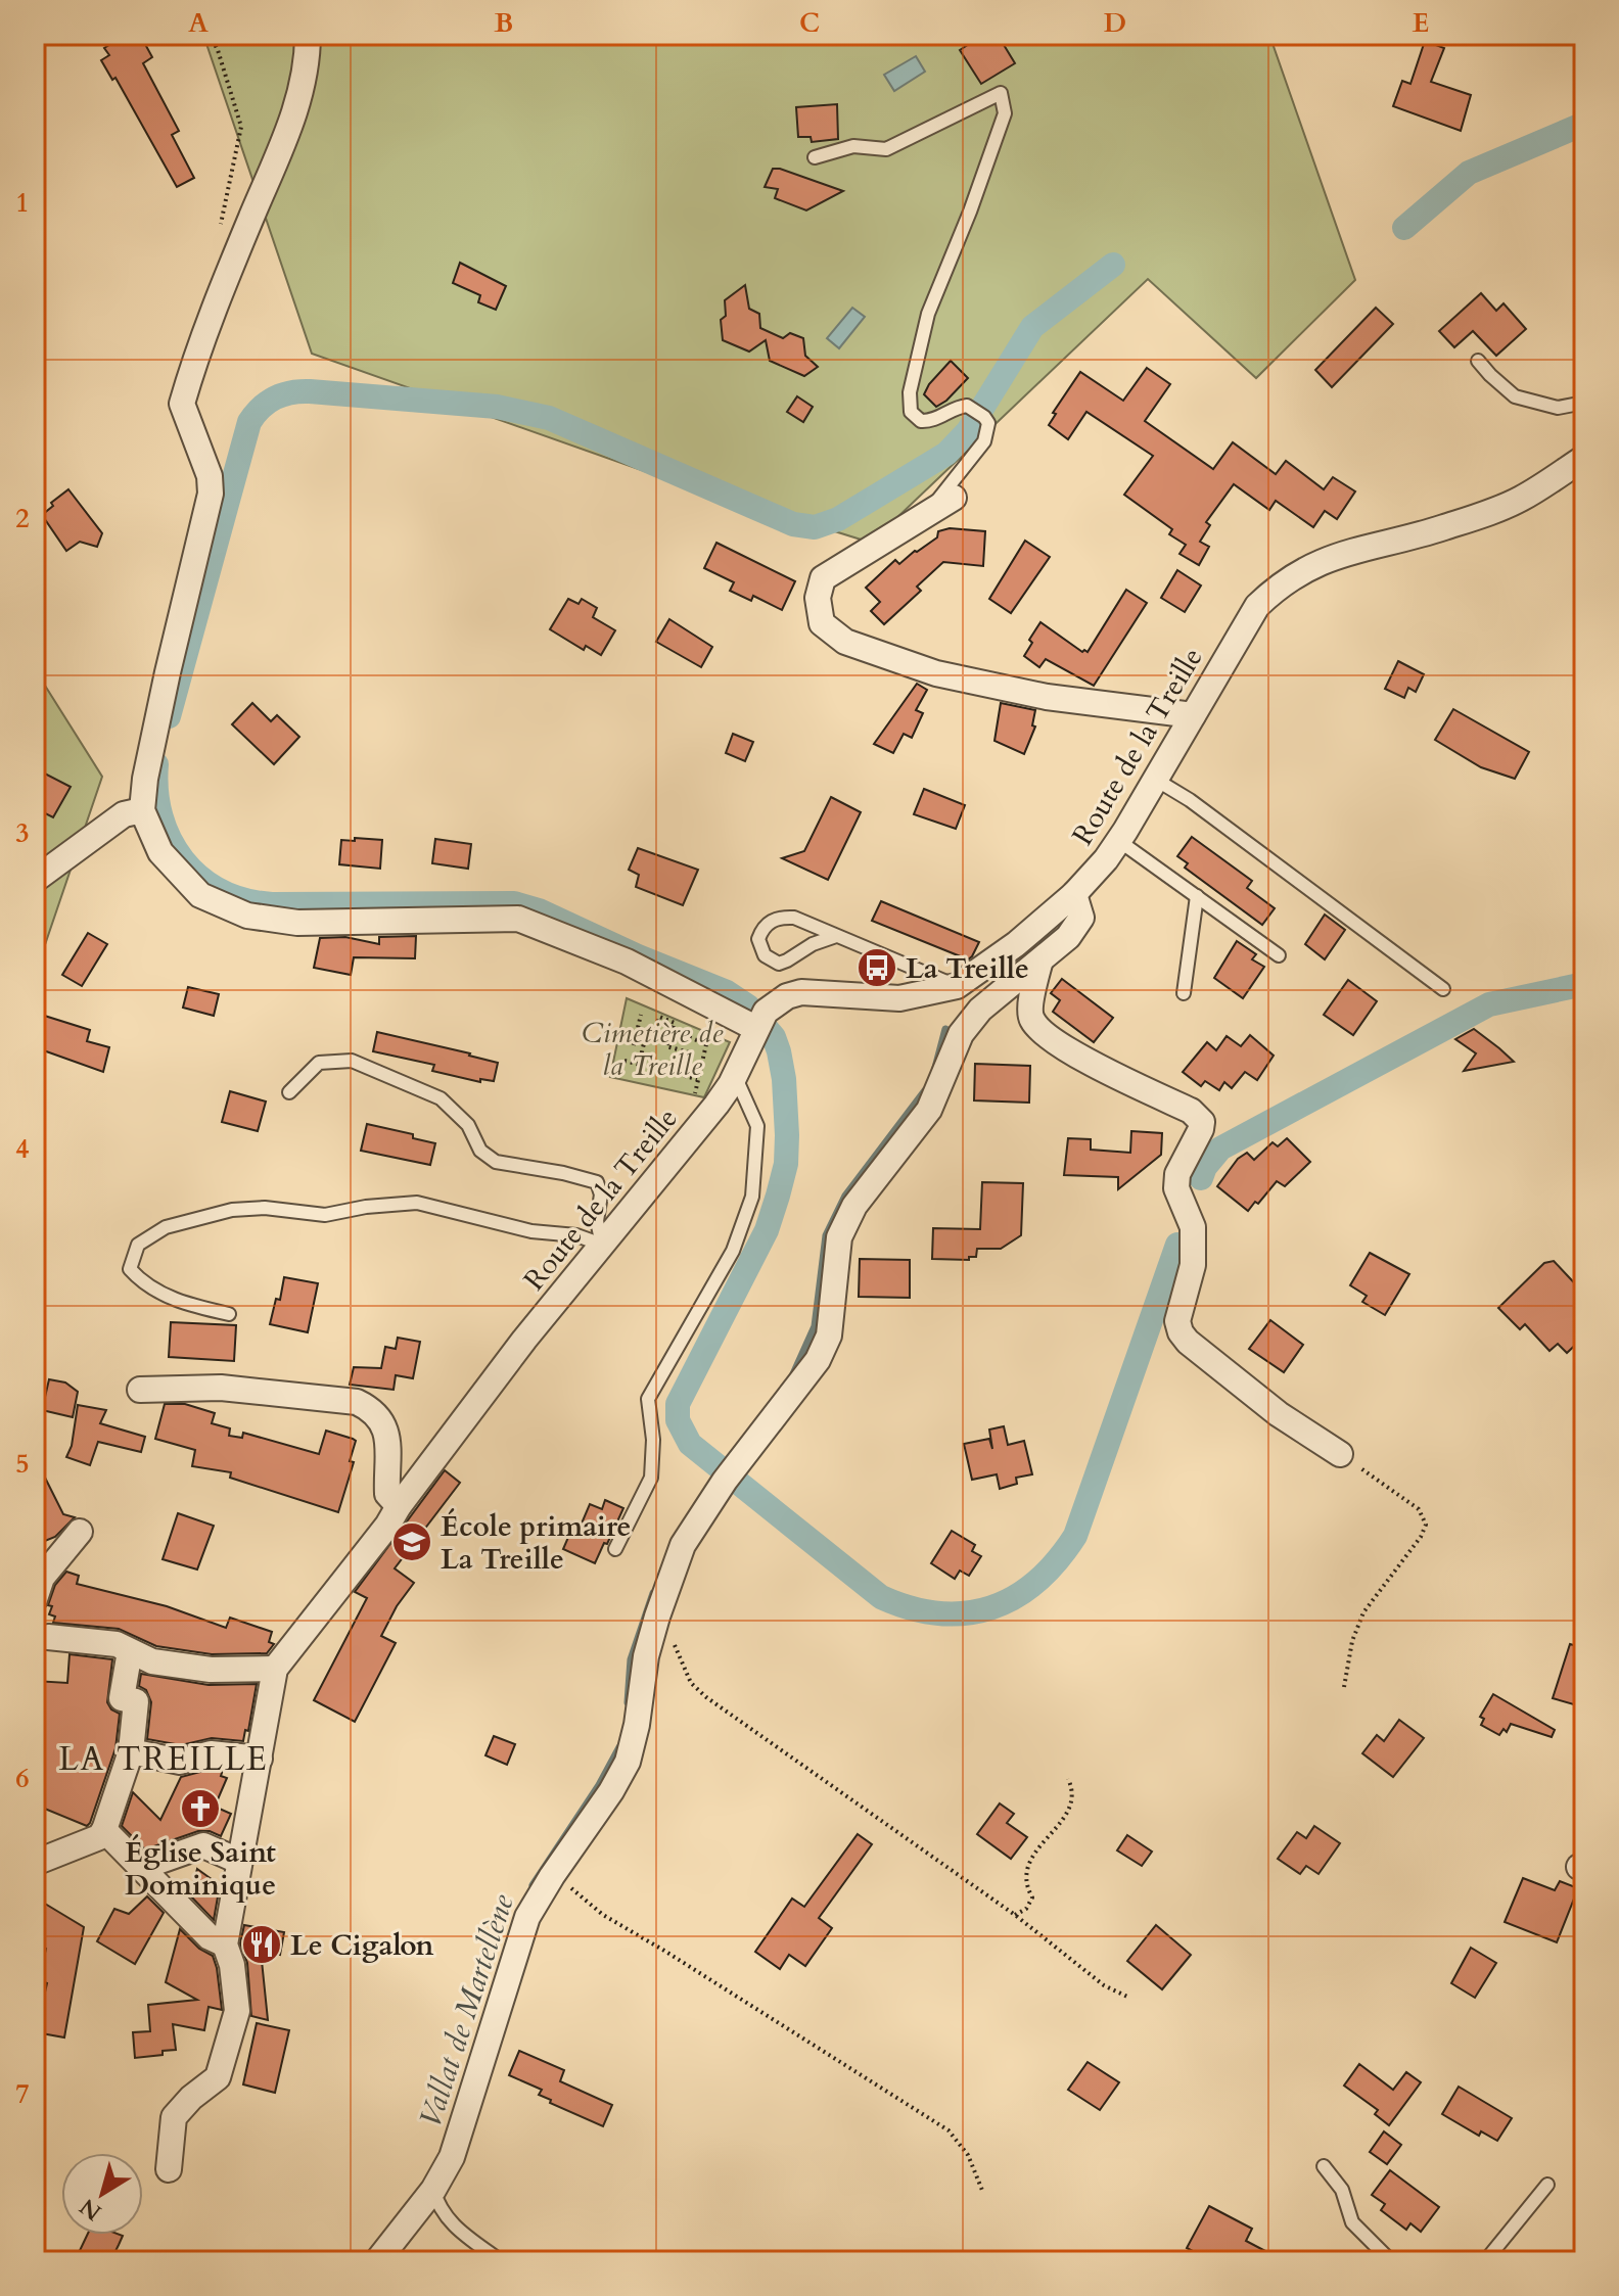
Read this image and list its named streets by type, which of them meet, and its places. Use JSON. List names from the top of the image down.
{
  "streets": {
    "street": ["Route de la Treille"]
  },
  "districts": ["LA TREILLE"],
  "water": ["Vallat de Martellène"],
  "parks": ["Cimetière de la Treille"],
  "places": {
    "bus stop": ["La Treille"],
    "school or university": ["École primaire La Treille"],
    "church": ["Église Saint Dominique"],
    "restaurant": ["Le Cigalon"]
  },
  "north": "bottom left",
  "grid": {
    "columns": [
      "A",
      "B",
      "C",
      "D",
      "E"
    ],
    "rows": [
      "1",
      "2",
      "3",
      "4",
      "5",
      "6",
      "7"
    ]
  }
}
